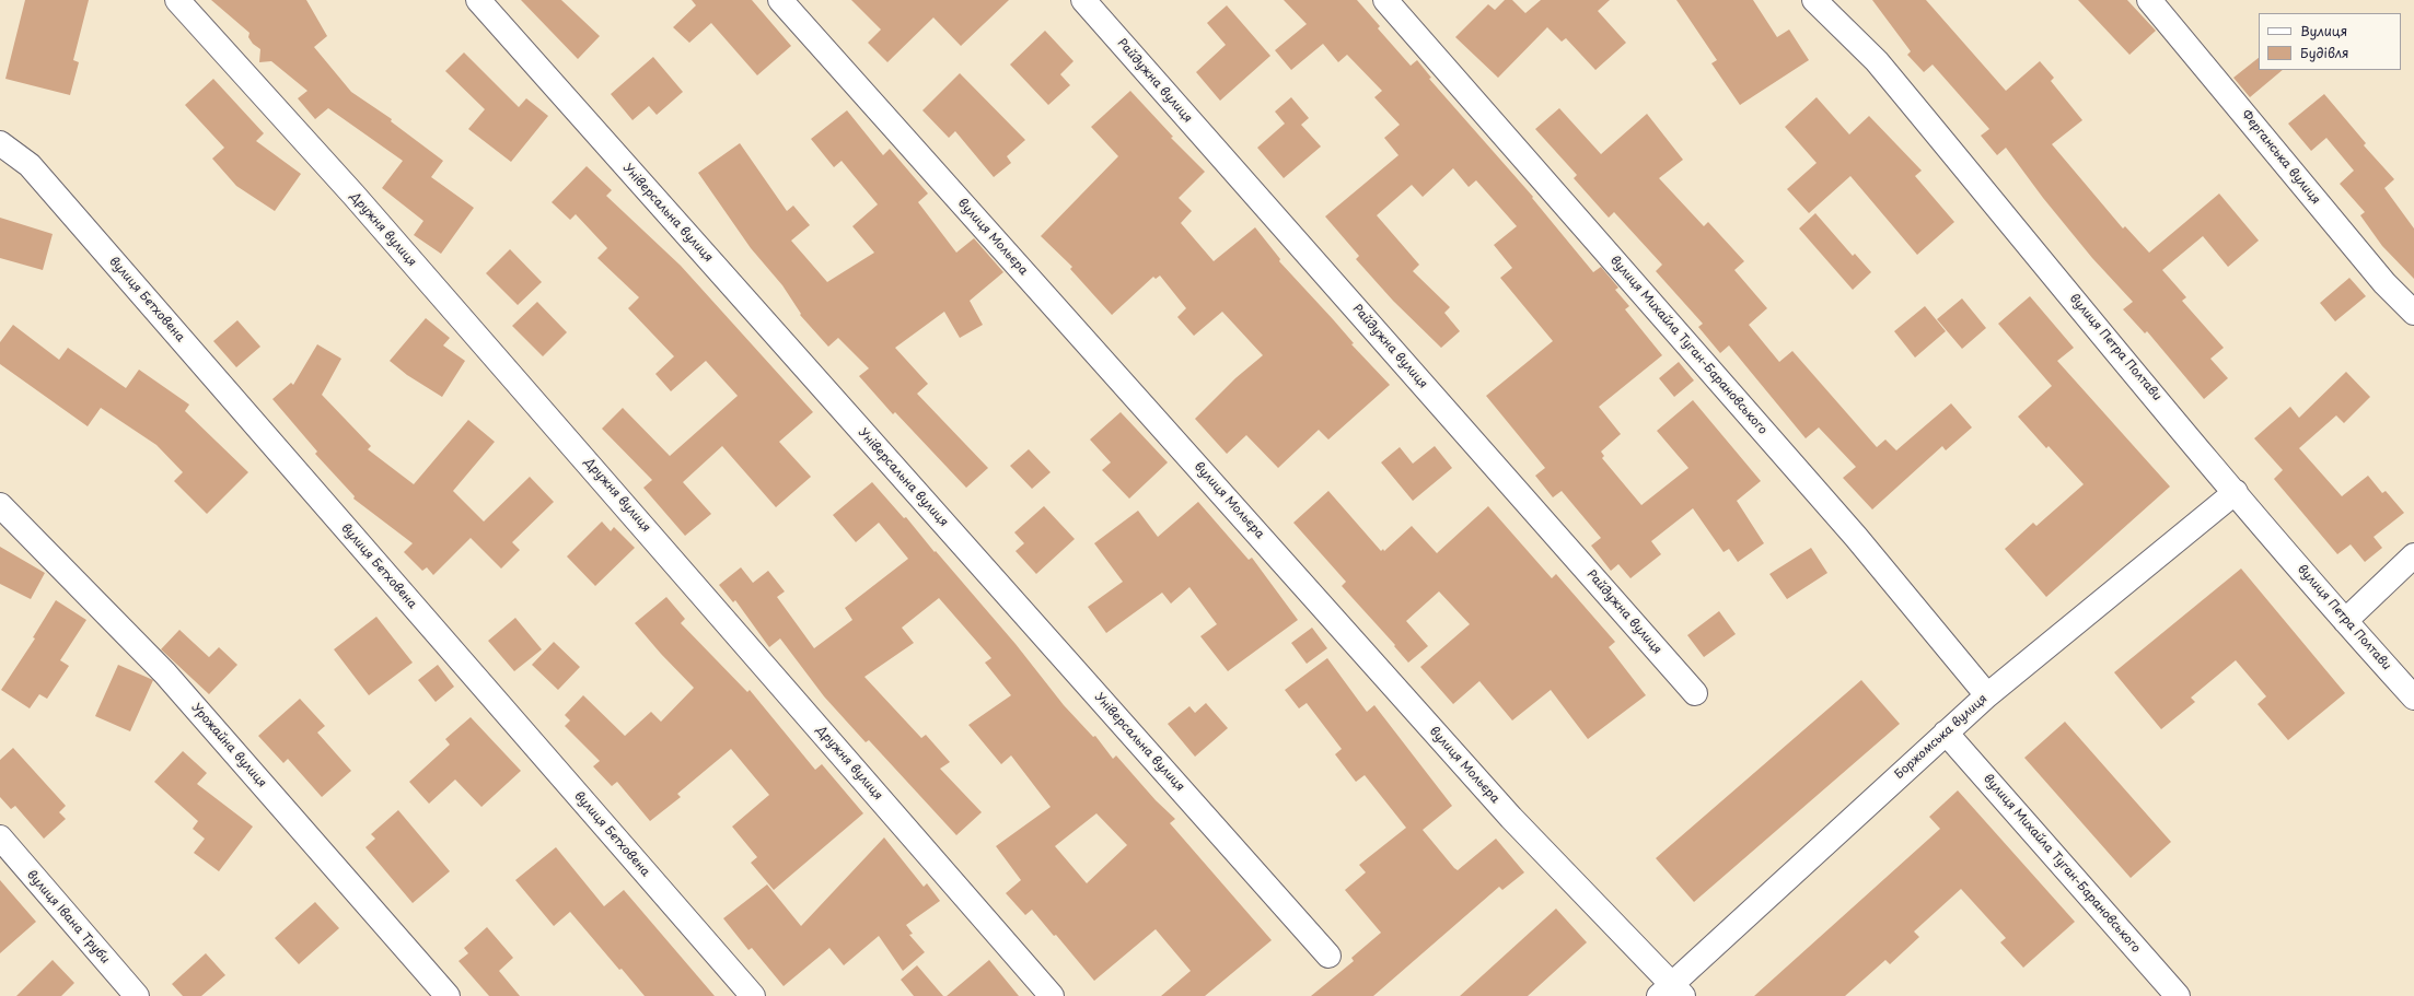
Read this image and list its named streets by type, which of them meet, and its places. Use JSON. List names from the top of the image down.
{
  "streets": {
    "street": [
      "Райдужна вулиця",
      "Ферганська вулиця",
      "Універсальна вулиця",
      "Дружня вулиця",
      "вулиця Мольєра",
      "вулиця Бетховена",
      "вулиця Михайла Туган-Барановського",
      "вулиця Петра Полтави",
      "Боржомська вулиця",
      "Урожайна вулиця",
      "вулиця Івана Труби"
    ]
  },
  "crossings": [
    ["вулиця Мольєра", "Боржомська вулиця"],
    ["вулиця Михайла Туган-Барановського", "Боржомська вулиця"],
    ["вулиця Петра Полтави", "Боржомська вулиця"]
  ],
  "legend": ["Вулиця", "Будівля"]
}
